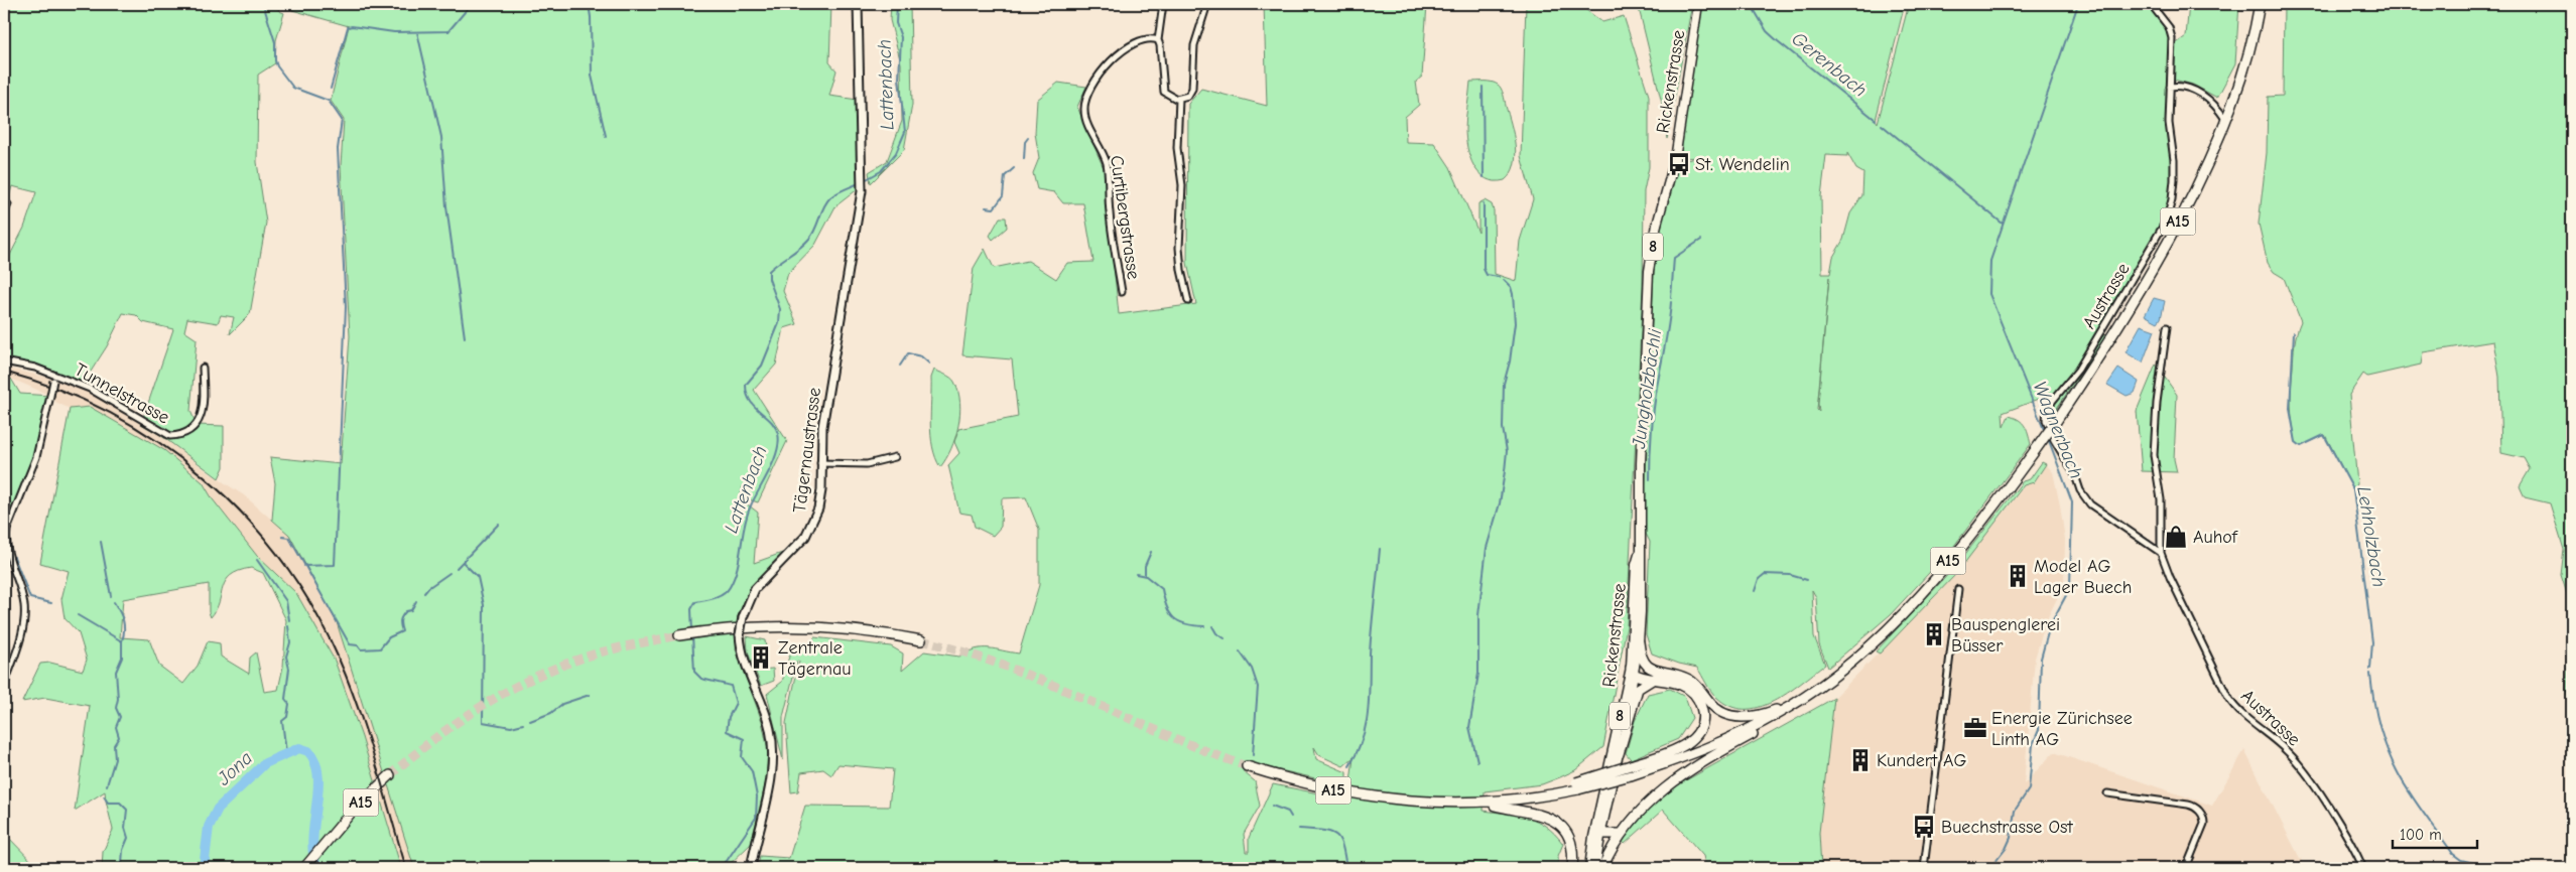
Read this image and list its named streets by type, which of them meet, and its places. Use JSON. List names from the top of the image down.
{
  "streets": {
    "highway": ["A15"],
    "main road": ["Rickenstrasse", "8"],
    "street": [
      "Curtibergstrasse",
      "Austrasse",
      "Tunnelstrasse",
      "Tägernaustrasse"
    ]
  },
  "water": [
    "Gerenbach",
    "Lattenbach",
    "Jungholzbächli",
    "Wagnerbach",
    "Lehholzbach",
    "Jona"
  ],
  "places": {
    "bus stop": ["St. Wendelin", "Buechstrasse Ost"],
    "shop": ["Auhof"],
    "building": [
      "Model AG Lager Buech",
      "Bauspenglerei Büsser",
      "Zentrale Tägernau",
      "Kundert AG"
    ],
    "office": ["Energie Zürichsee Linth AG"]
  },
  "scale_bar": "100 m"
}
